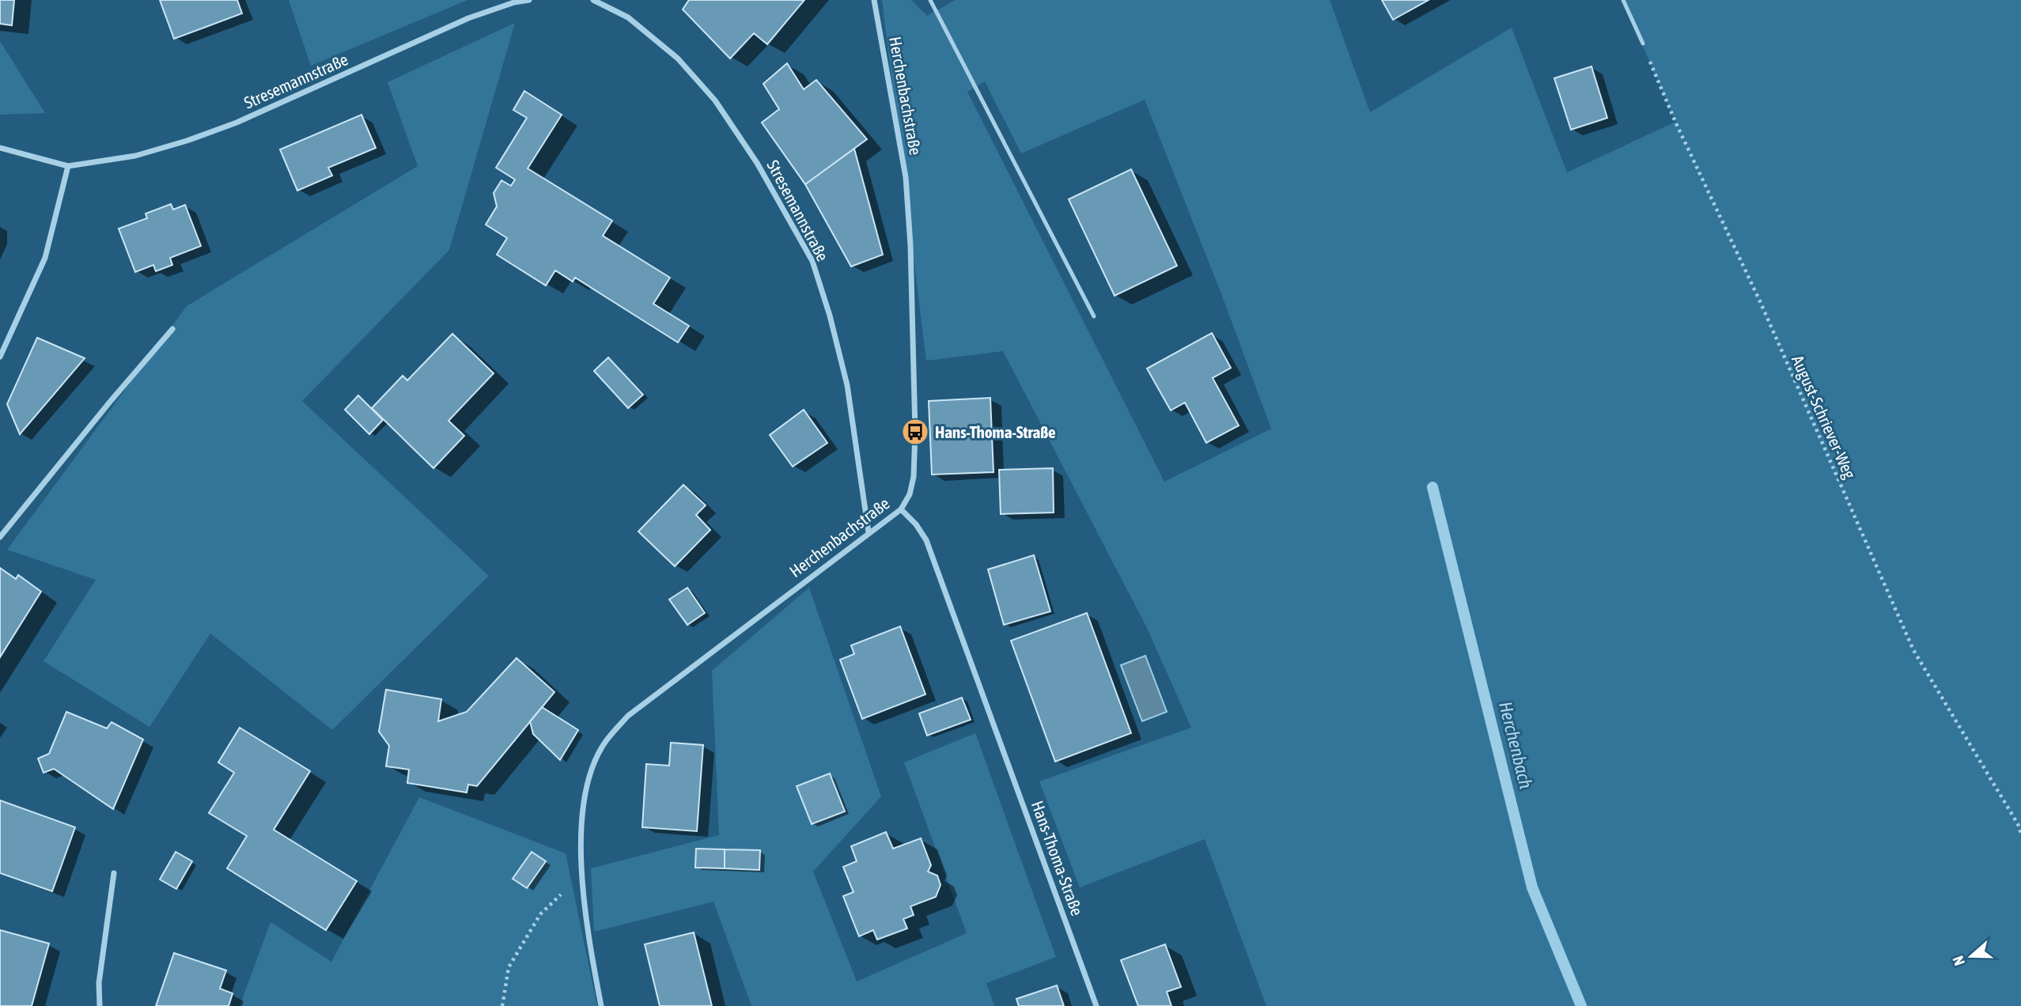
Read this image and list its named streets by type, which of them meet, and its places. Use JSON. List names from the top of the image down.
{
  "streets": {
    "street": ["Stresemannstraße", "Herchenbachstraße", "Hans-Thoma-Straße"],
    "path": ["August-Schriever-Weg"]
  },
  "crossings": [
    ["Stresemannstraße", "Herchenbachstraße"],
    ["Herchenbachstraße", "Hans-Thoma-Straße"]
  ],
  "water": ["Herchenbach"],
  "places": {
    "bus stop": ["Hans-Thoma-Straße"]
  },
  "north": "left"
}
